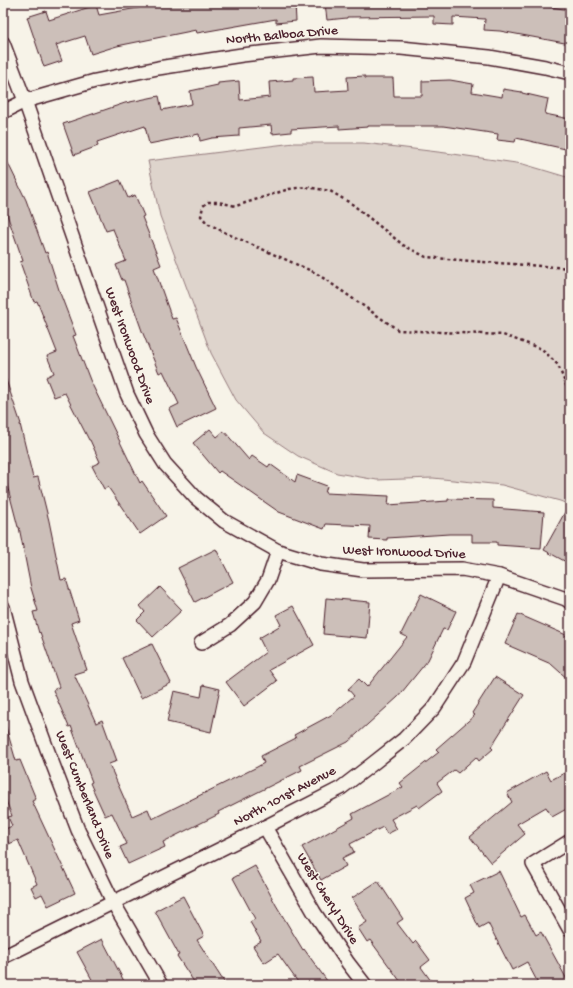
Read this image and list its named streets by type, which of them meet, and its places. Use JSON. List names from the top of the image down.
{
  "streets": {
    "street": [
      "North Balboa Drive",
      "West Ironwood Drive",
      "West Cumberland Drive",
      "North 101st Avenue",
      "West Cheryl Drive"
    ]
  },
  "crossings": [
    ["North Balboa Drive", "West Ironwood Drive"],
    ["West Ironwood Drive", "North 101st Avenue"],
    ["West Cumberland Drive", "North 101st Avenue"],
    ["North 101st Avenue", "West Cheryl Drive"]
  ]
}
